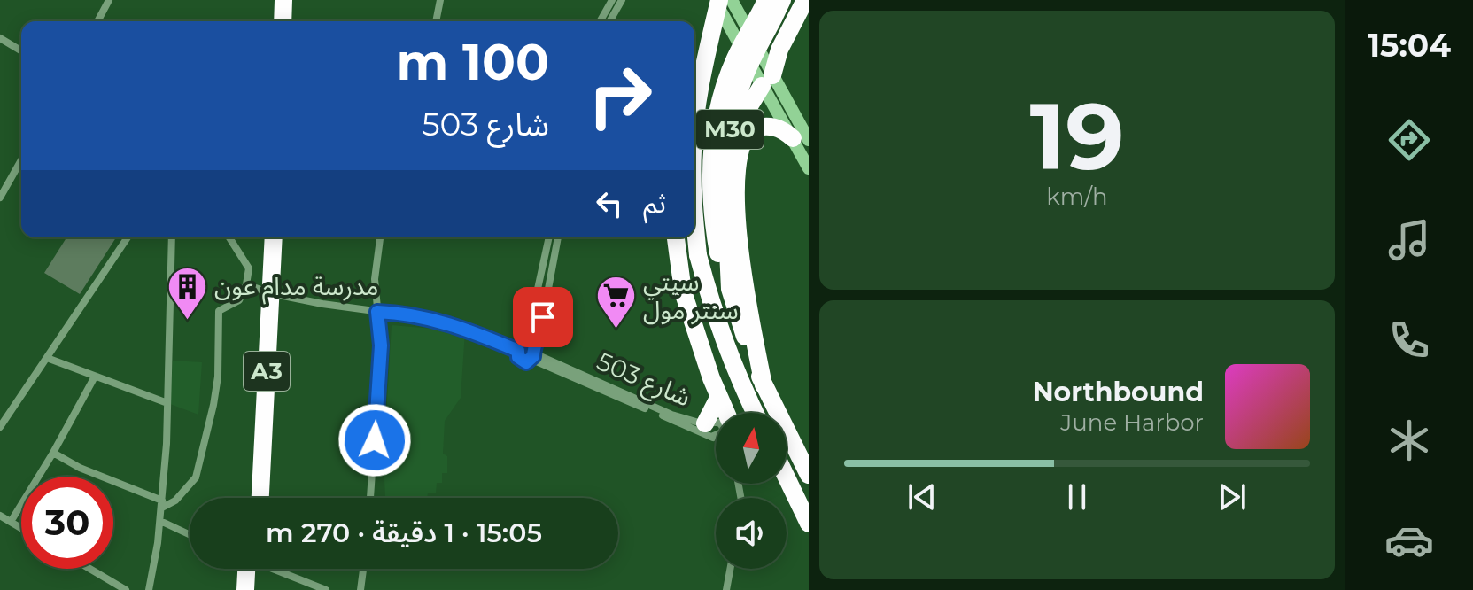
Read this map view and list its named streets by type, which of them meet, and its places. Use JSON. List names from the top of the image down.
{
  "streets": {
    "highway": ["M30", "A3"],
    "street": ["شارع 503"]
  },
  "places": {
    "building": ["مدرسة مدام عون"],
    "supermarket": ["سيتي سنتر مول"]
  },
  "north": "top",
  "page": {
    "tabs": "15:04",
    "tile": ["19", "km/h"],
    "turn": ["100 m", "شارع 503"],
    "then": "ثم",
    "song": ["Northbound", "June Harbor"],
    "limit": "30",
    "trip": "15:05 · 1 دقيقة · 270 m"
  }
}
